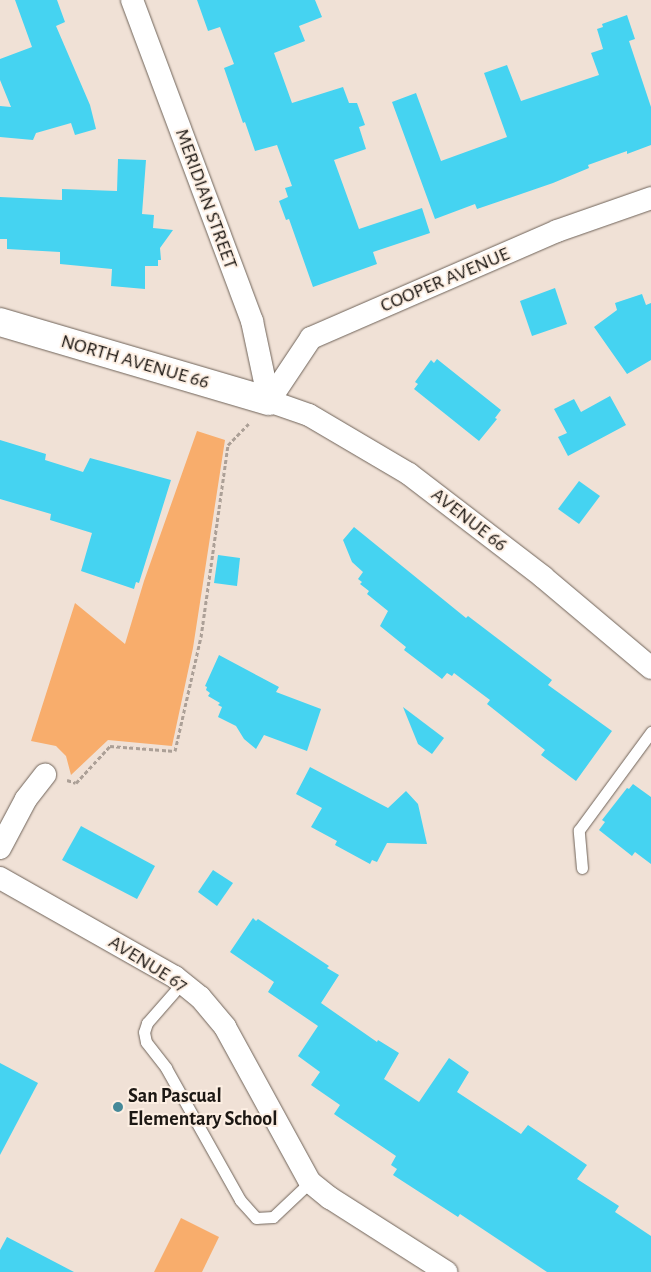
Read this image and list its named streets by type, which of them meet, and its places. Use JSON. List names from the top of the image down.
{
  "streets": {
    "street": [
      "MERIDIAN STREET",
      "COOPER AVENUE",
      "NORTH AVENUE 66",
      "AVENUE 66",
      "AVENUE 67"
    ]
  },
  "crossings": [
    ["MERIDIAN STREET", "COOPER AVENUE"],
    ["MERIDIAN STREET", "NORTH AVENUE 66"],
    ["MERIDIAN STREET", "AVENUE 66"],
    ["COOPER AVENUE", "NORTH AVENUE 66"],
    ["COOPER AVENUE", "AVENUE 66"],
    ["NORTH AVENUE 66", "AVENUE 66"]
  ],
  "places": ["San Pascual Elementary School"]
}
